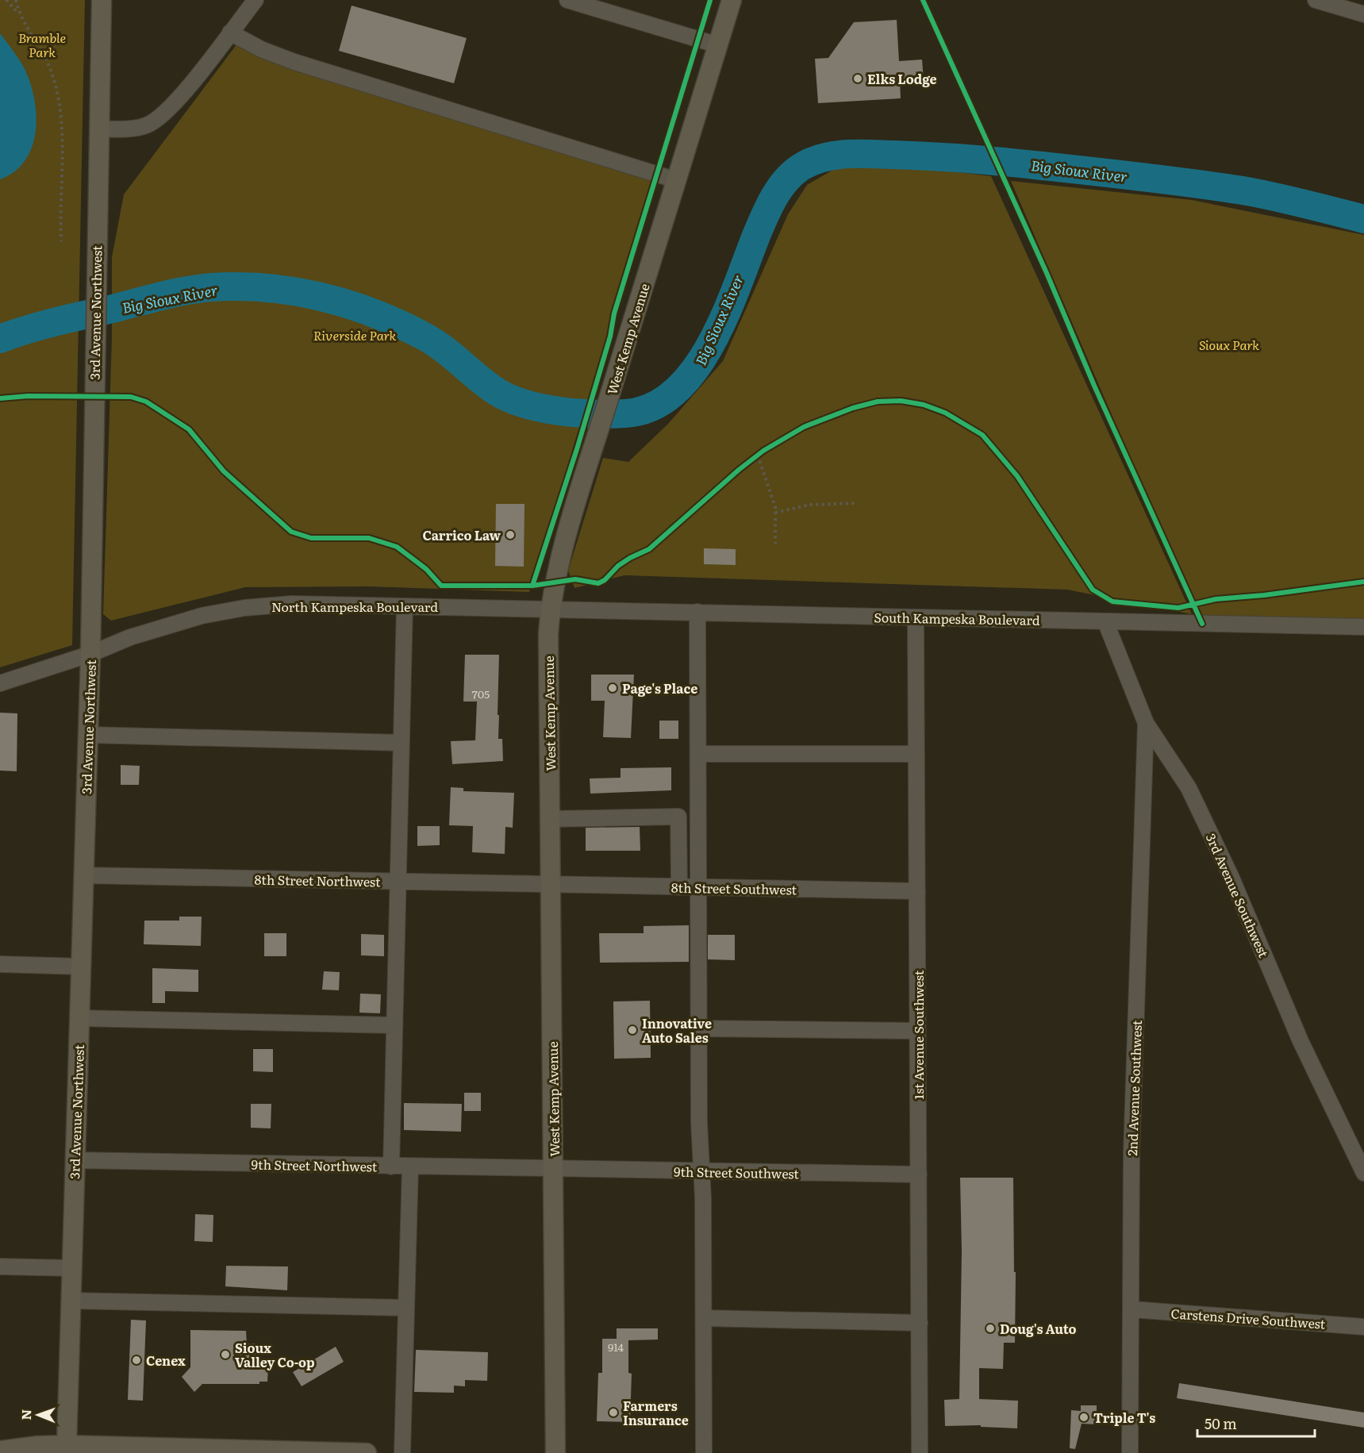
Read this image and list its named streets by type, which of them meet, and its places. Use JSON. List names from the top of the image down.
{
  "streets": {
    "main road": ["3rd Avenue Northwest", "West Kemp Avenue"],
    "street": [
      "North Kampeska Boulevard",
      "South Kampeska Boulevard",
      "8th Street Northwest",
      "8th Street Southwest",
      "3rd Avenue Southwest",
      "1st Avenue Southwest",
      "2nd Avenue Southwest",
      "9th Street Northwest",
      "9th Street Southwest",
      "Carstens Drive Southwest"
    ]
  },
  "crossings": [
    ["3rd Avenue Northwest", "North Kampeska Boulevard"],
    ["3rd Avenue Northwest", "8th Street Northwest"],
    ["3rd Avenue Northwest", "9th Street Northwest"],
    ["West Kemp Avenue", "North Kampeska Boulevard"],
    ["West Kemp Avenue", "South Kampeska Boulevard"],
    ["West Kemp Avenue", "8th Street Northwest"],
    ["West Kemp Avenue", "8th Street Southwest"],
    ["West Kemp Avenue", "9th Street Northwest"],
    ["West Kemp Avenue", "9th Street Southwest"],
    ["North Kampeska Boulevard", "South Kampeska Boulevard"],
    ["South Kampeska Boulevard", "3rd Avenue Southwest"],
    ["South Kampeska Boulevard", "1st Avenue Southwest"],
    ["8th Street Northwest", "8th Street Southwest"],
    ["8th Street Southwest", "1st Avenue Southwest"],
    ["3rd Avenue Southwest", "2nd Avenue Southwest"],
    ["1st Avenue Southwest", "9th Street Southwest"],
    ["2nd Avenue Southwest", "Carstens Drive Southwest"],
    ["9th Street Northwest", "9th Street Southwest"]
  ],
  "water": ["Big Sioux River"],
  "parks": ["Bramble Park", "Riverside Park", "Sioux Park"],
  "places": [
    "Elks Lodge",
    "Carrico Law",
    "Page's Place",
    "Innovative Auto Sales",
    "Doug's Auto",
    "Sioux Valley Co-op",
    "Cenex",
    "Farmers Insurance",
    "Triple T's"
  ],
  "house_numbers": ["705", "914"],
  "scale_bar": "50 m",
  "north": "left"
}
